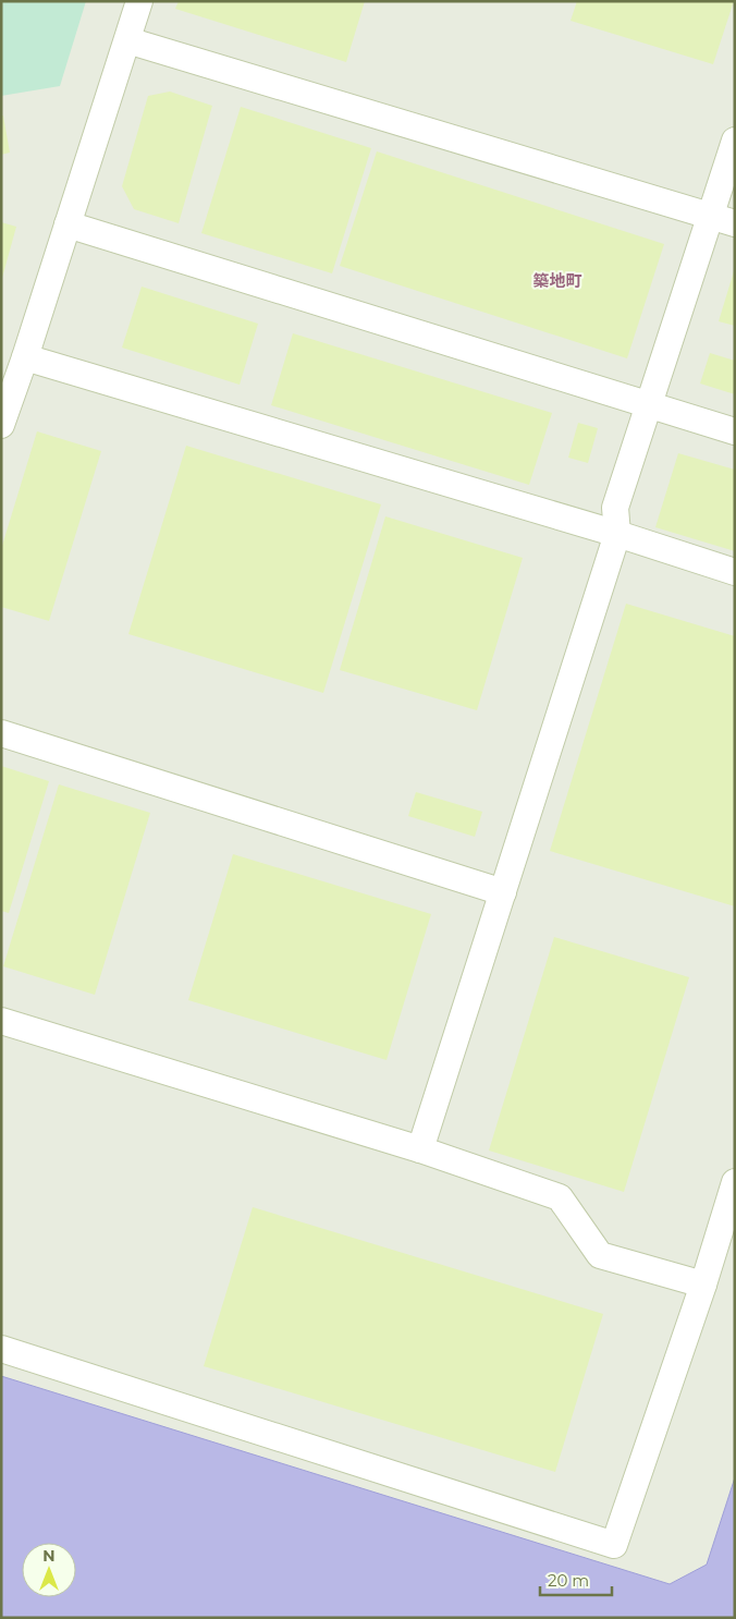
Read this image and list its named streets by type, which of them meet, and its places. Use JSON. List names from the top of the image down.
{
  "districts": ["築地町"],
  "scale_bar": "20 m",
  "north": "top"
}
